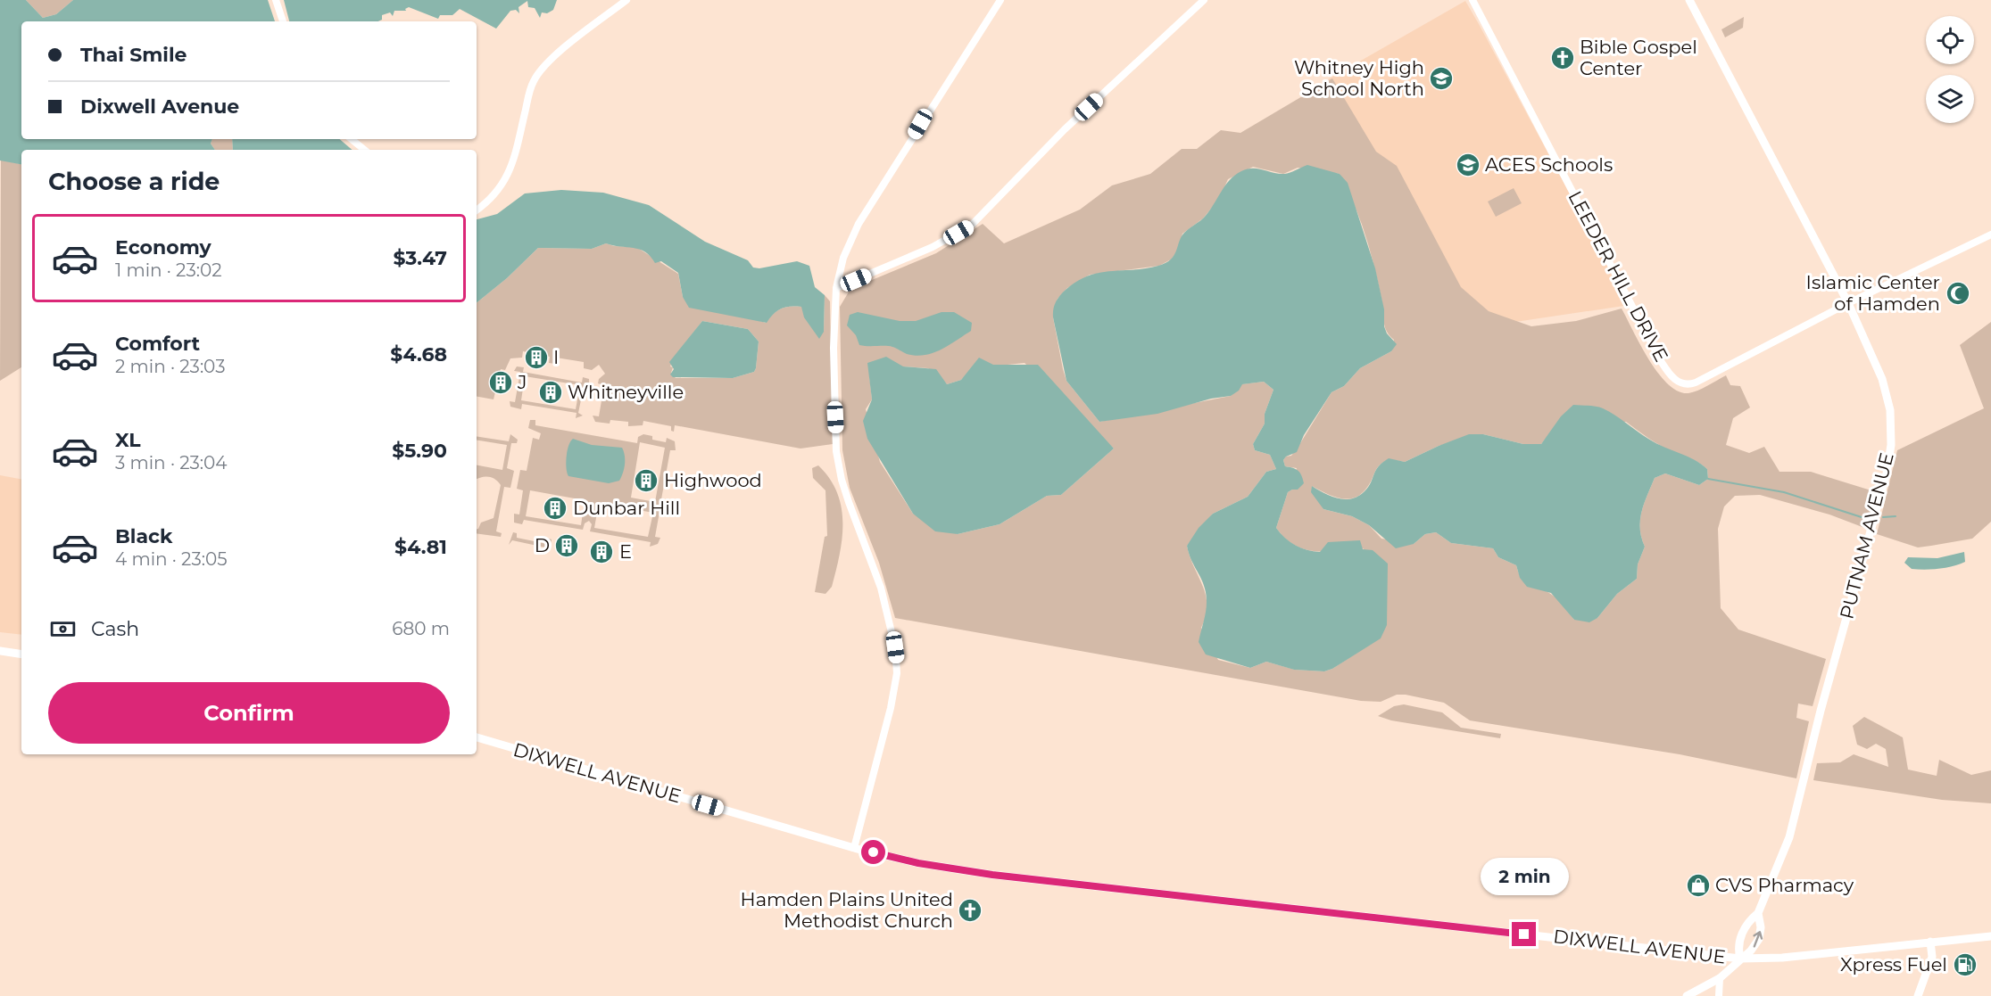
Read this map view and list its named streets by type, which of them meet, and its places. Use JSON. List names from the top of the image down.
{
  "streets": {
    "main road": ["PUTNAM AVENUE", "DIXWELL AVENUE"],
    "street": ["LEEDER HILL DRIVE"]
  },
  "crossings": [
    ["LEEDER HILL DRIVE", "PUTNAM AVENUE"],
    ["PUTNAM AVENUE", "DIXWELL AVENUE"]
  ],
  "places": {
    "church": ["Bible Gospel Center", "Hamden Plains United Methodist Church"],
    "school or university": ["Whitney High School North", "ACES Schools"],
    "mosque": ["Islamic Center of Hamden"],
    "building": [
      "I",
      "J",
      "Whitneyville",
      "Highwood",
      "Dunbar Hill",
      "D",
      "E"
    ],
    "shop": ["CVS Pharmacy"],
    "fuel station": ["Xpress Fuel"]
  },
  "page": {
    "banner": ["Thai Smile", "Dixwell Avenue"],
    "heading": "Choose a ride",
    "list": [
      {
        "name": "Economy",
        "note": "1 min · 23:02",
        "value": "$3.47"
      },
      {
        "name": "Comfort",
        "note": "2 min · 23:03",
        "value": "$4.68"
      },
      {
        "name": "XL",
        "note": "3 min · 23:04",
        "value": "$5.90"
      },
      {
        "name": "Black",
        "note": "4 min · 23:05",
        "value": "$4.81"
      }
    ],
    "pay": ["Cash", "680 m"],
    "buttons": "Confirm",
    "bubble": "2 min"
  }
}
